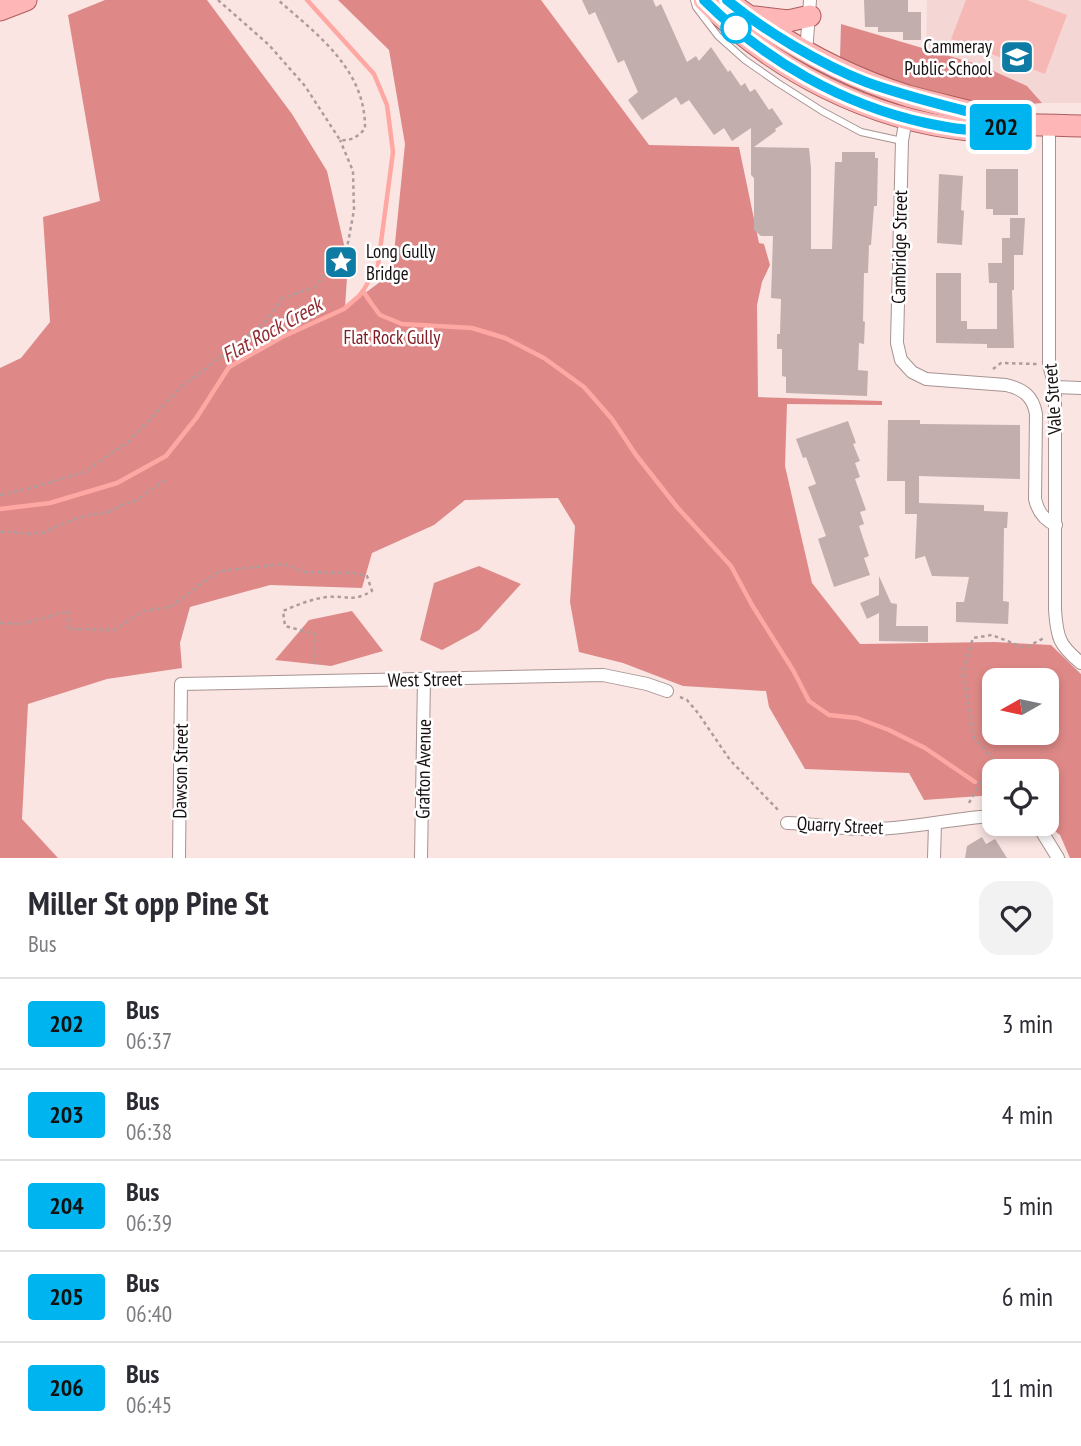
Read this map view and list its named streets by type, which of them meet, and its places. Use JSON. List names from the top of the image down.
{
  "streets": {
    "street": [
      "Cambridge Street",
      "Vale Street",
      "West Street",
      "Grafton Avenue",
      "Dawson Street",
      "Quarry Street"
    ]
  },
  "crossings": [
    ["Cambridge Street", "Vale Street"],
    ["West Street", "Grafton Avenue"],
    ["West Street", "Dawson Street"]
  ],
  "water": ["Flat Rock Creek"],
  "parks": ["Flat Rock Gully"],
  "places": {
    "school or university": ["Cammeray Public School"],
    "place": ["Long Gully Bridge"]
  },
  "lines": ["bus line 202"],
  "north": "left",
  "page": {
    "on_map": "202",
    "heading": ["Miller St opp Pine St", "Bus"],
    "list": [
      {
        "mark": "202",
        "name": "Bus",
        "note": "06:37",
        "value": "3 min"
      },
      {
        "mark": "203",
        "name": "Bus",
        "note": "06:38",
        "value": "4 min"
      },
      {
        "mark": "204",
        "name": "Bus",
        "note": "06:39",
        "value": "5 min"
      },
      {
        "mark": "205",
        "name": "Bus",
        "note": "06:40",
        "value": "6 min"
      },
      {
        "mark": "206",
        "name": "Bus",
        "note": "06:45",
        "value": "11 min"
      }
    ]
  }
}
